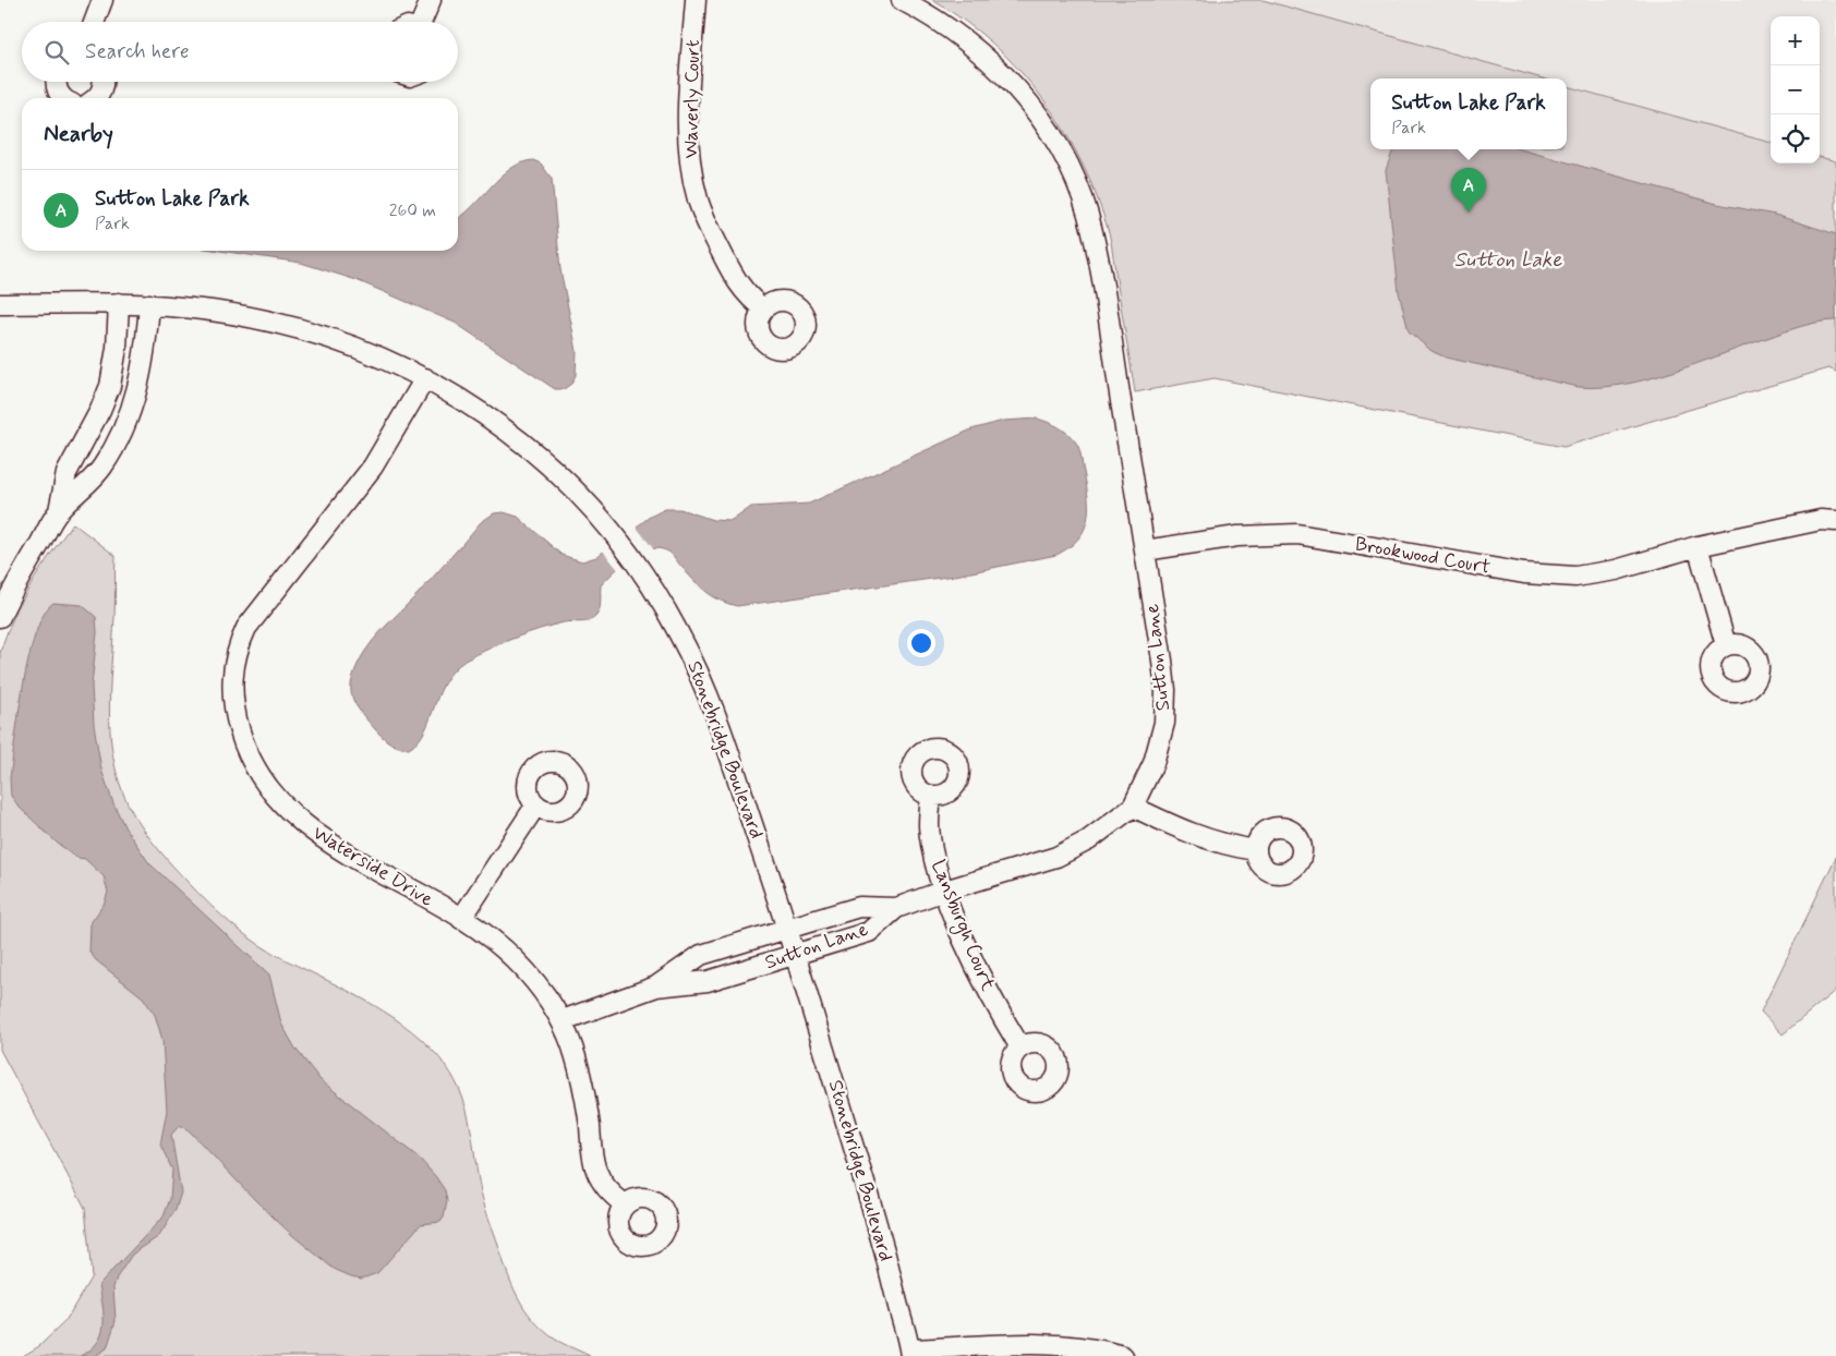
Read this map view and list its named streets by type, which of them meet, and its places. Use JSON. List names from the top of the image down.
{
  "streets": {
    "street": [
      "Waverly Court",
      "Brookwood Court",
      "Sutton Lane",
      "Stonebridge Boulevard",
      "Waterside Drive",
      "Lansburgh Court"
    ]
  },
  "crossings": [
    ["Brookwood Court", "Sutton Lane"],
    ["Sutton Lane", "Stonebridge Boulevard"],
    ["Sutton Lane", "Waterside Drive"],
    ["Sutton Lane", "Lansburgh Court"],
    ["Stonebridge Boulevard", "Waterside Drive"]
  ],
  "water": ["Sutton Lake"],
  "page": {
    "map_buttons": ["+", "−"],
    "search": "Search here",
    "popup": ["Sutton Lake Park", "Park"],
    "heading": "Nearby",
    "pins": "A",
    "list": [
      {
        "mark": "A",
        "name": "Sutton Lake Park",
        "note": "Park",
        "value": "260 m"
      }
    ]
  }
}
